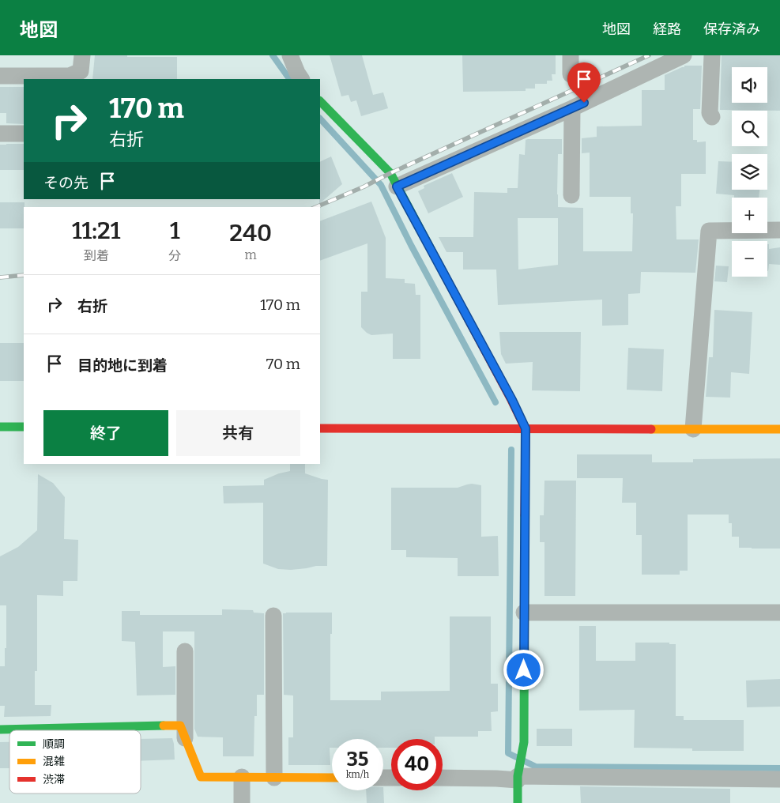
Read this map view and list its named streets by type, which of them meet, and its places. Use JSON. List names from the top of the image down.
{
  "legend": ["順調", "混雑", "渋滞"],
  "page": {
    "header": "地図",
    "nav": ["地図", "経路", "保存済み"],
    "map_buttons": ["+", "−"],
    "turn": ["170 m", "右折"],
    "then": "その先",
    "eta": [
      "11:21",
      "到着",
      "1",
      "分",
      "240",
      "m"
    ],
    "list": [
      {
        "name": "右折",
        "value": "170 m"
      },
      {
        "name": "目的地に到着",
        "value": "70 m"
      }
    ],
    "buttons": ["終了", "共有"],
    "speed": "35 km/h",
    "limit": "40"
  }
}
